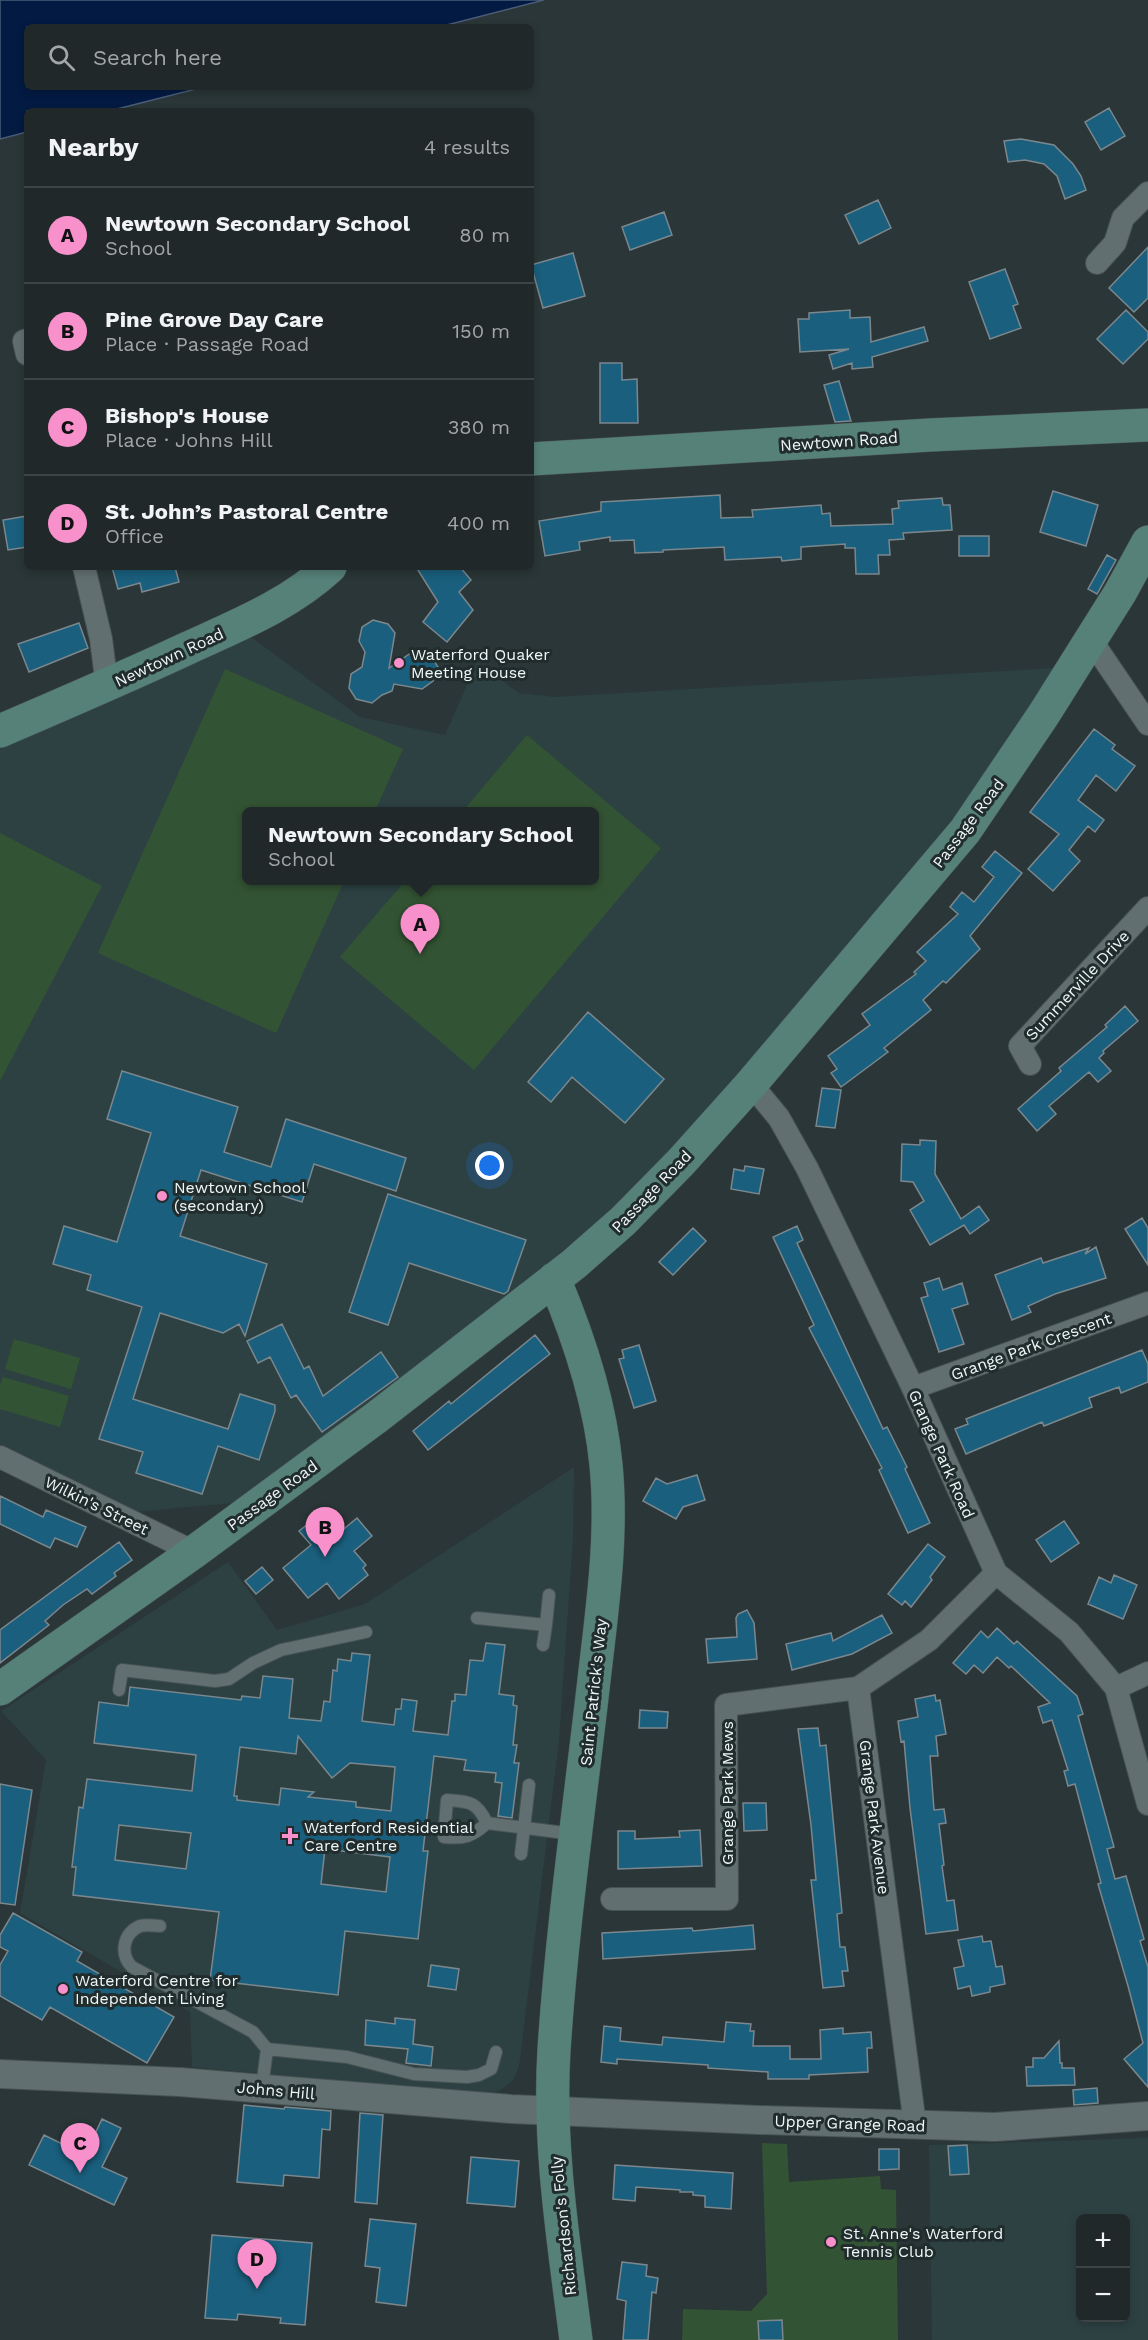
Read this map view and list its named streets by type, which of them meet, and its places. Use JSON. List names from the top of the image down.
{
  "streets": {
    "main road": [
      "Newtown Road",
      "Passage Road",
      "Saint Patrick's Way",
      "Richardson's Folly"
    ],
    "street": [
      "Summerville Drive",
      "Grange Park Crescent",
      "Grange Park Road",
      "Wilkin's Street",
      "Grange Park Mews",
      "Grange Park Avenue",
      "Johns Hill",
      "Upper Grange Road"
    ]
  },
  "crossings": [
    ["Passage Road", "Grange Park Road"],
    ["Passage Road", "Wilkin's Street"],
    ["Passage Road", "Saint Patrick's Way"],
    ["Grange Park Crescent", "Grange Park Road"],
    ["Saint Patrick's Way", "Johns Hill"],
    ["Saint Patrick's Way", "Upper Grange Road"],
    ["Saint Patrick's Way", "Richardson's Folly"],
    ["Grange Park Mews", "Grange Park Avenue"],
    ["Grange Park Avenue", "Upper Grange Road"],
    ["Johns Hill", "Upper Grange Road"],
    ["Johns Hill", "Richardson's Folly"],
    ["Upper Grange Road", "Richardson's Folly"]
  ],
  "places": {
    "other": [
      "Waterford Quaker Meeting House",
      "Newtown School (secondary)",
      "Waterford Centre for Independent Living",
      "St. Anne's Waterford Tennis Club"
    ],
    "health": ["Waterford Residential Care Centre"]
  },
  "page": {
    "search": "Search here",
    "heading": ["Nearby", "4 results"],
    "list": [
      {
        "mark": "A",
        "name": "Newtown Secondary School",
        "note": "School",
        "value": "80 m"
      },
      {
        "mark": "B",
        "name": "Pine Grove Day Care",
        "note": "Place · Passage Road",
        "value": "150 m"
      },
      {
        "mark": "C",
        "name": "Bishop's House",
        "note": "Place · Johns Hill",
        "value": "380 m"
      },
      {
        "mark": "D",
        "name": "St. John’s Pastoral Centre",
        "note": "Office",
        "value": "400 m"
      }
    ],
    "popup": ["Newtown Secondary School", "School"],
    "pins": [
      "A",
      "B",
      "C",
      "D"
    ],
    "map_buttons": ["+", "−"]
  }
}
